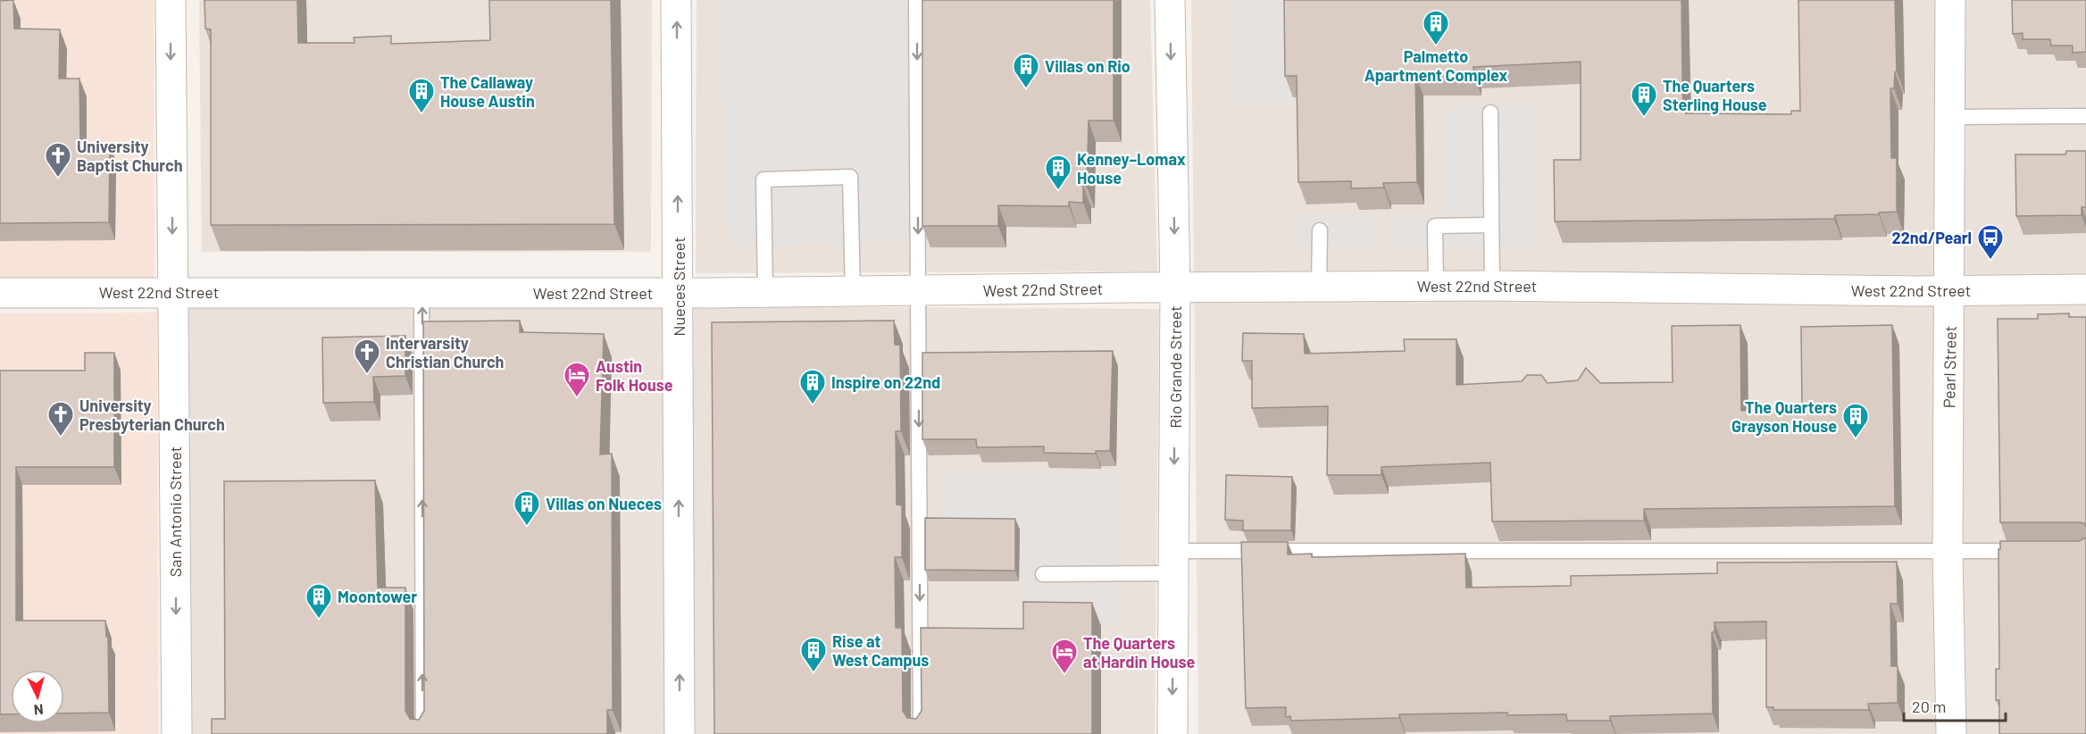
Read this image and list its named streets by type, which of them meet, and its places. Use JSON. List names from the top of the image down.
{
  "streets": {
    "street": [
      "West 22nd Street",
      "Nueces Street",
      "Rio Grande Street",
      "Pearl Street",
      "San Antonio Street"
    ]
  },
  "crossings": [
    ["West 22nd Street", "Nueces Street"],
    ["West 22nd Street", "Rio Grande Street"],
    ["West 22nd Street", "Pearl Street"],
    ["West 22nd Street", "San Antonio Street"]
  ],
  "one_way": ["Nueces Street", "Rio Grande Street", "San Antonio Street"],
  "places": {
    "building": [
      "Palmetto Apartment Complex",
      "Villas on Rio",
      "The Callaway House Austin",
      "The Quarters Sterling House",
      "Kenney–Lomax House",
      "Inspire on 22nd",
      "The Quarters Grayson House",
      "Villas on Nueces",
      "Moontower",
      "Rise at West Campus"
    ],
    "church": ["University Baptist Church", "Intervarsity Christian Church", "University Presbyterian Church"],
    "bus stop": ["22nd/Pearl"],
    "hotel": ["Austin Folk House", "The Quarters at Hardin House"]
  },
  "scale_bar": "20 m",
  "north": "bottom"
}
